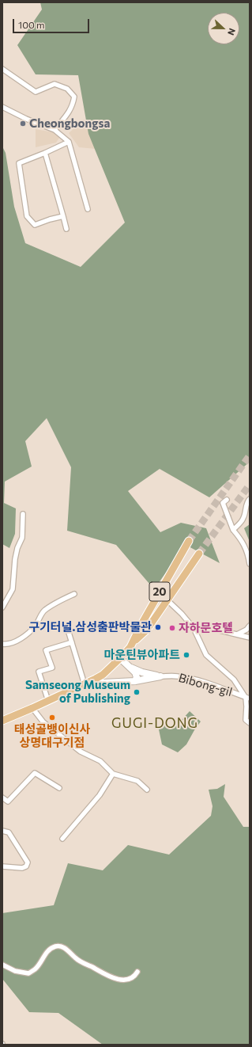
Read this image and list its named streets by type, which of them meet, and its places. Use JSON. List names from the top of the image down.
{
  "streets": {
    "main road": ["20"],
    "street": ["Bibong-gil"]
  },
  "districts": ["GUGI-DONG"],
  "places": [
    "Cheongbongsa",
    "구기터널.삼성출판박물관",
    "자하문호텔",
    "마운틴뷰아파트",
    "Samseong Museum of Publishing",
    "태성골뱅이신사 상명대구기점"
  ],
  "scale_bar": "100 m",
  "north": "right"
}
